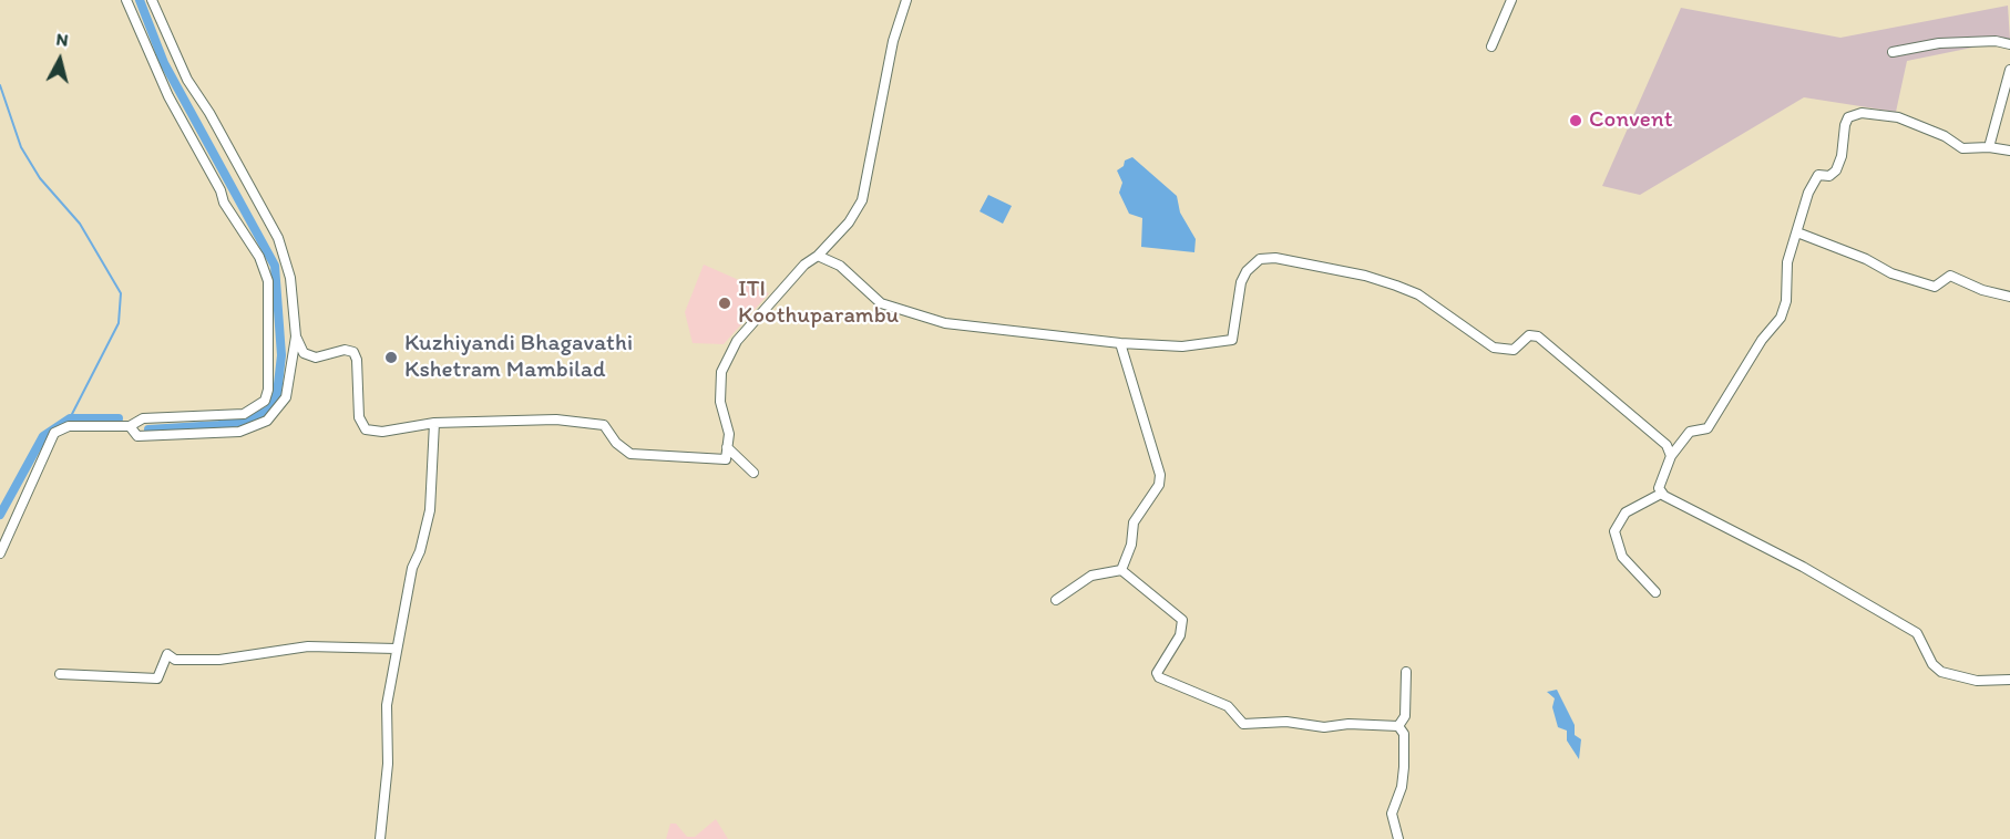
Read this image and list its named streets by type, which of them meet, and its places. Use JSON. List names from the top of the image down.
{
  "places": ["Convent", "ITI Koothuparambu", "Kuzhiyandi Bhagavathi Kshetram Mambilad"],
  "north": "top"
}
